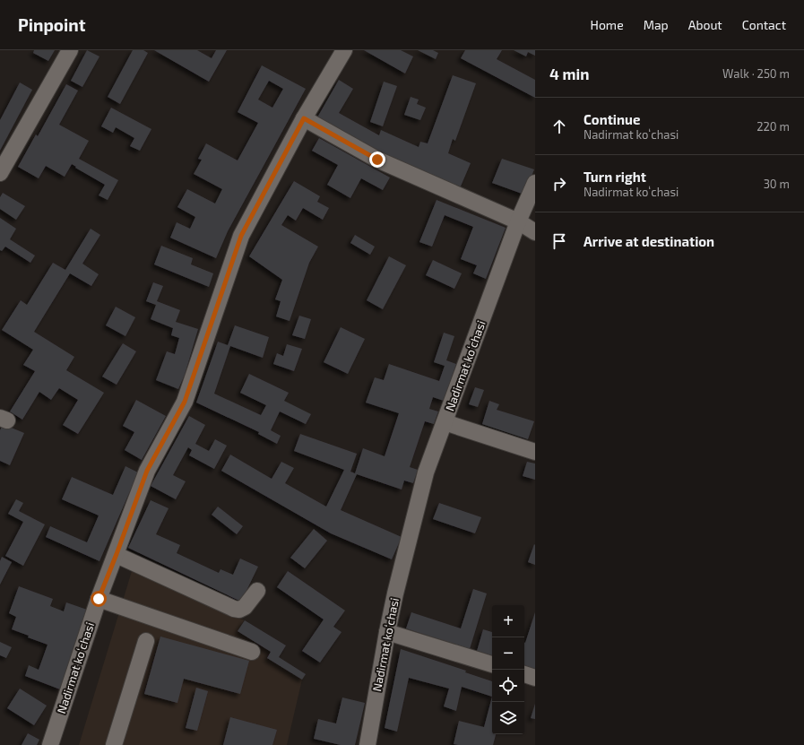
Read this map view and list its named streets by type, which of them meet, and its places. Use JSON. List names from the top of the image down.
{
  "streets": {
    "street": ["Nadirmat koʻchasi"]
  },
  "page": {
    "header": "Pinpoint",
    "nav": [
      "Home",
      "Map",
      "About",
      "Contact"
    ],
    "heading": ["4 min", "Walk · 250 m"],
    "list": [
      ["Continue", "Nadirmat koʻchasi", "220 m"],
      ["Turn right", "Nadirmat koʻchasi", "30 m"],
      "Arrive at destination"
    ],
    "map_buttons": ["+", "−"]
  }
}
